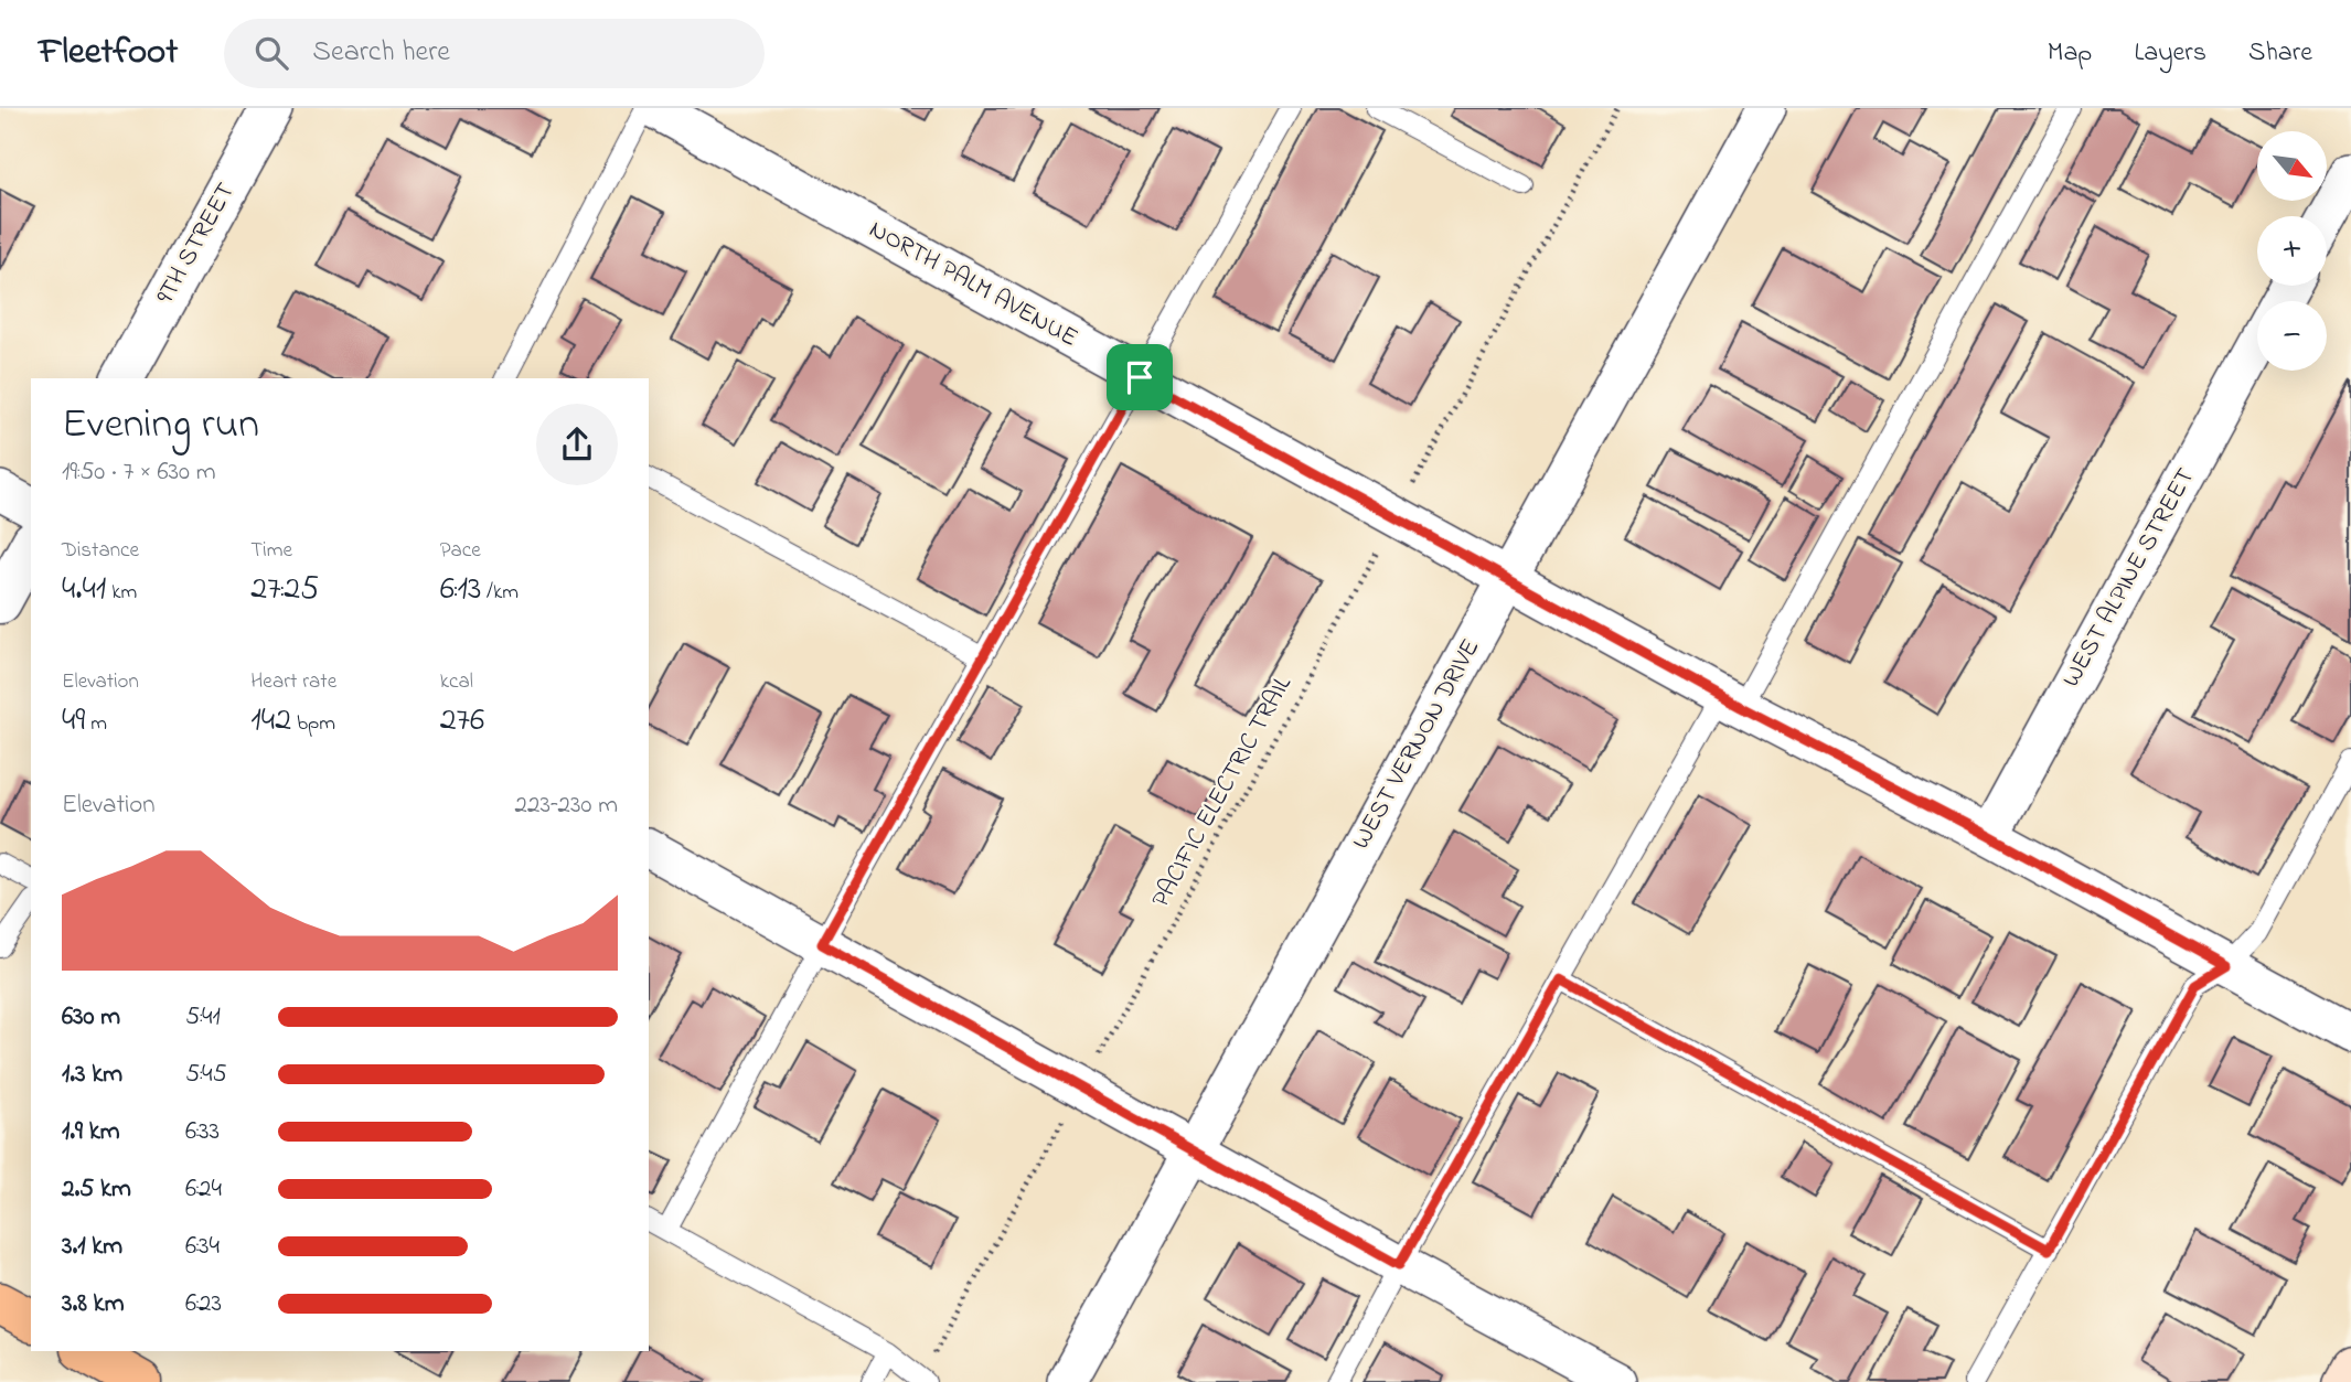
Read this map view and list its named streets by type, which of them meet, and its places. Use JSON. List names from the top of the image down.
{
  "streets": {
    "street": [
      "9TH STREET",
      "NORTH PALM AVENUE",
      "WEST ALPINE STREET",
      "WEST VERNON DRIVE"
    ],
    "path": ["PACIFIC ELECTRIC TRAIL"]
  },
  "crossings": [
    ["NORTH PALM AVENUE", "WEST ALPINE STREET"],
    ["NORTH PALM AVENUE", "WEST VERNON DRIVE"]
  ],
  "north": "bottom right",
  "page": {
    "header": "Fleetfoot",
    "search": "Search here",
    "nav": ["Map", "Layers", "Share"],
    "map_buttons": ["+", "−"],
    "heading": ["Evening run", "19:50 · 7 × 630 m"],
    "stats": [
      ["Distance", "4.41 km"],
      ["Time", "27:25"],
      ["Pace", "6:13 /km"],
      ["Elevation", "49 m"],
      ["Heart rate", "142 bpm"],
      ["kcal", "276"]
    ],
    "chart": ["Elevation", "223–230 m"],
    "list": [
      {
        "name": "630 m",
        "note": "5:41"
      },
      {
        "name": "1.3 km",
        "note": "5:45"
      },
      {
        "name": "1.9 km",
        "note": "6:33"
      },
      {
        "name": "2.5 km",
        "note": "6:24"
      },
      {
        "name": "3.1 km",
        "note": "6:34"
      },
      {
        "name": "3.8 km",
        "note": "6:23"
      }
    ]
  }
}
